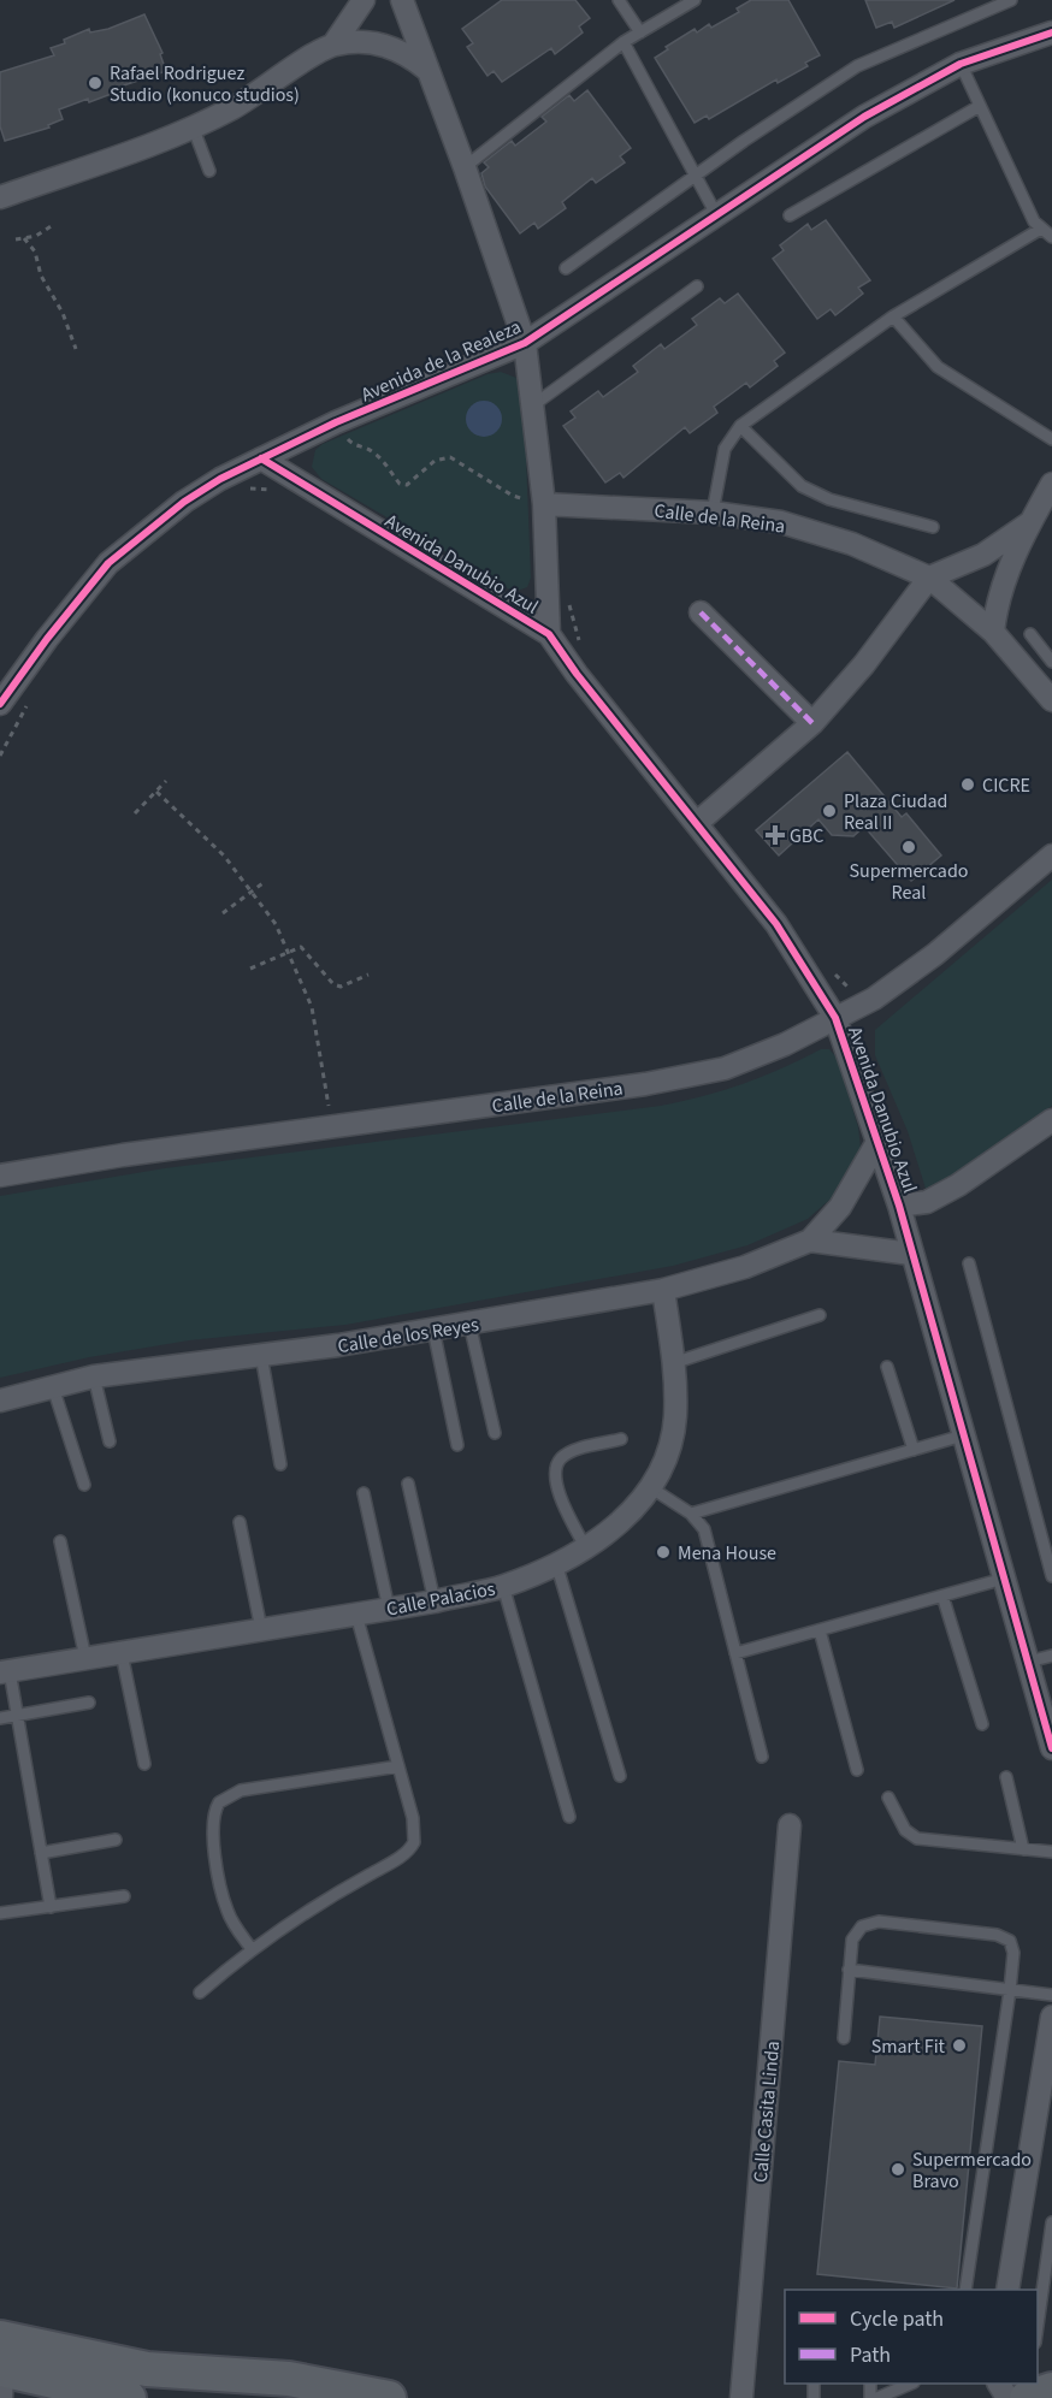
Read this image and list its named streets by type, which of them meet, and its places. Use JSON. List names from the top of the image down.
{
  "streets": {
    "street": [
      "Avenida de la Realeza",
      "Calle de la Reina",
      "Avenida Danubio Azul",
      "Calle de los Reyes",
      "Calle Palacios",
      "Calle Casita Linda"
    ]
  },
  "crossings": [
    ["Avenida de la Realeza", "Avenida Danubio Azul"],
    ["Calle de la Reina", "Avenida Danubio Azul"],
    ["Avenida Danubio Azul", "Calle de los Reyes"],
    ["Calle de los Reyes", "Calle Palacios"]
  ],
  "places": {
    "other": [
      "Rafael Rodriguez Studio (konuco studios)",
      "CICRE",
      "Plaza Ciudad Real II",
      "Supermercado Real",
      "Mena House",
      "Smart Fit",
      "Supermercado Bravo"
    ],
    "health": ["GBC"]
  },
  "legend": ["Cycle path", "Path"]
}
